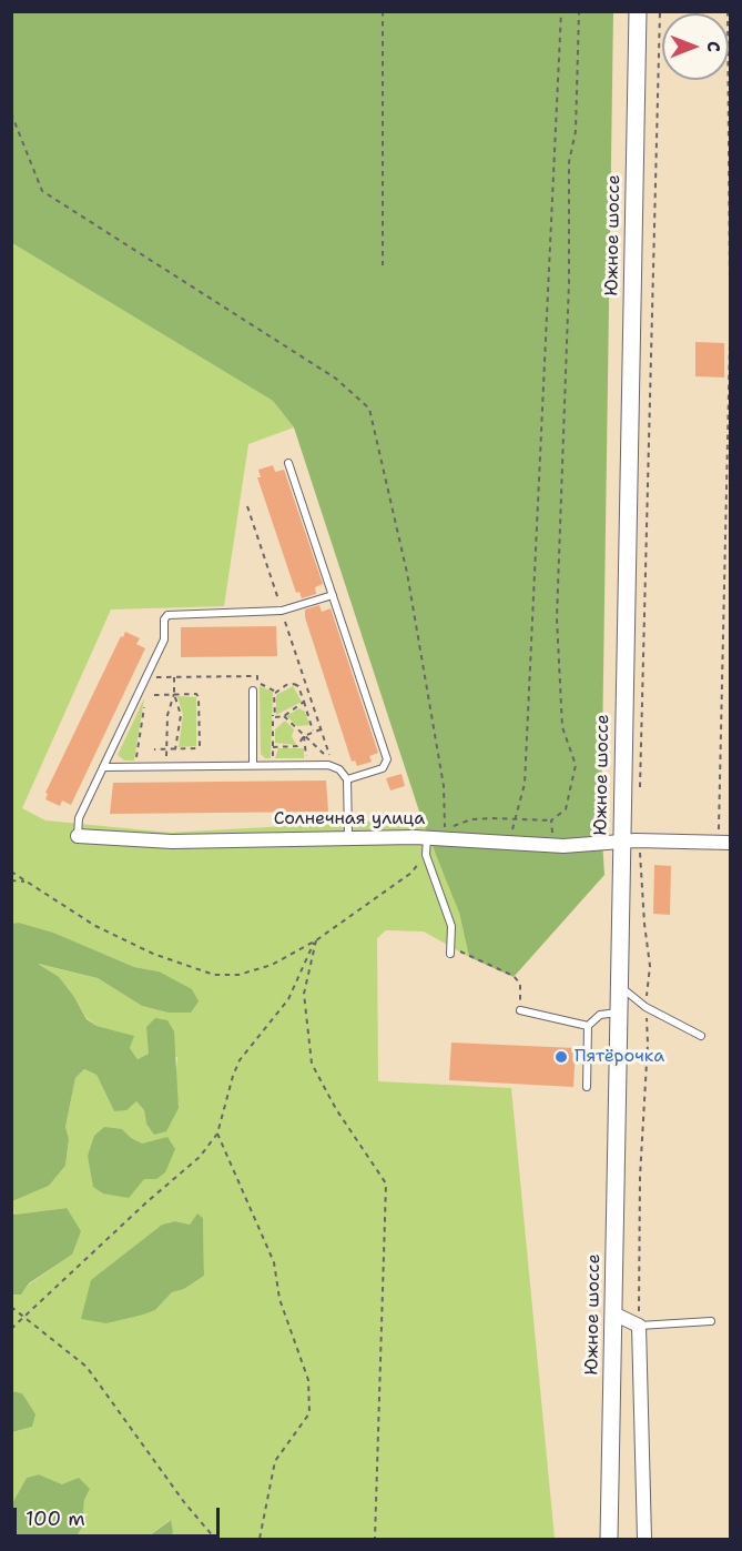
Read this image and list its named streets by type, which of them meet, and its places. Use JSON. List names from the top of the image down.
{
  "streets": {
    "street": ["Южное шоссе", "Солнечная улица"]
  },
  "crossings": [
    ["Южное шоссе", "Солнечная улица"]
  ],
  "places": ["Пятёрочка"],
  "scale_bar": "100 m",
  "north": "right"
}
